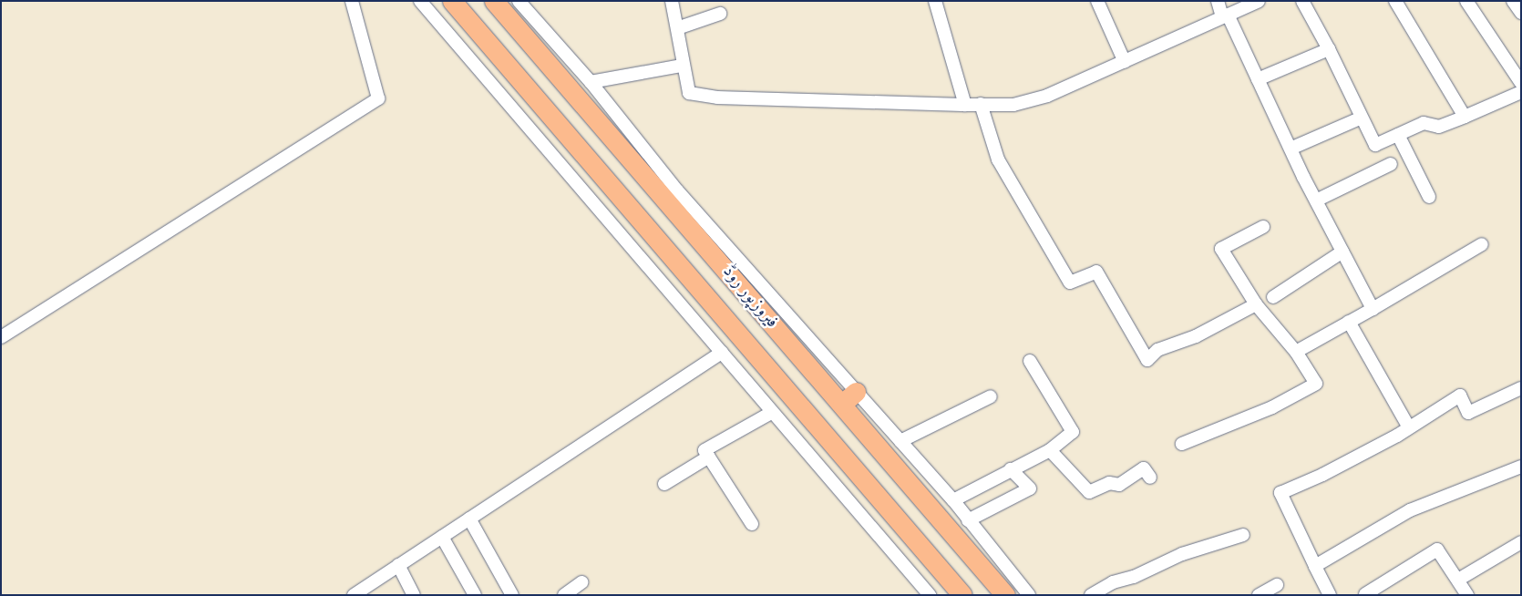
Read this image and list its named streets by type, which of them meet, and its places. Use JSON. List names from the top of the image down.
{
  "streets": {
    "highway": ["فیروزپور روڈ"]
  }
}
